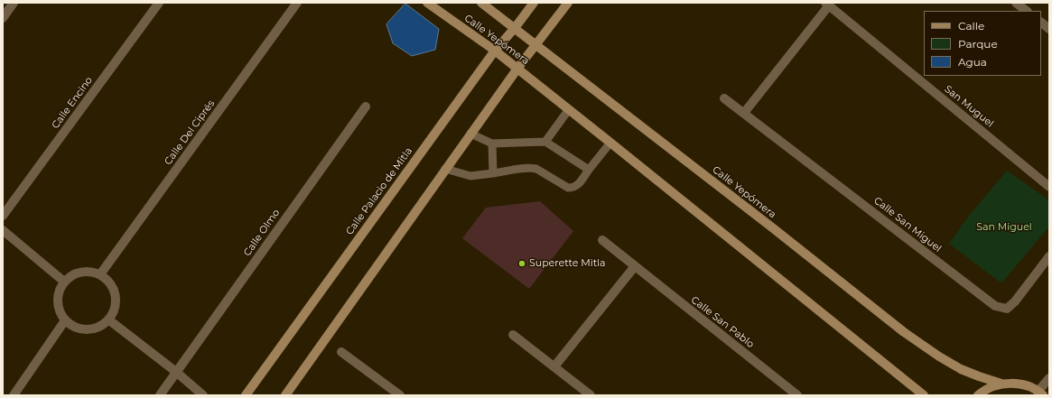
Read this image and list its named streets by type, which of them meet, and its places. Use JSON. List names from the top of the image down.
{
  "streets": {
    "main road": ["Calle Yepómera", "Calle Palacio de Mitla"],
    "street": [
      "Calle Encino",
      "San Muguel",
      "Calle Del Ciprés",
      "Calle San Miguel",
      "Calle Olmo",
      "Calle San Pablo"
    ]
  },
  "crossings": [
    ["Calle Yepómera", "Calle Palacio de Mitla"]
  ],
  "parks": ["San Miguel"],
  "places": ["Superette Mitla"],
  "legend": ["Calle", "Parque", "Agua"]
}
